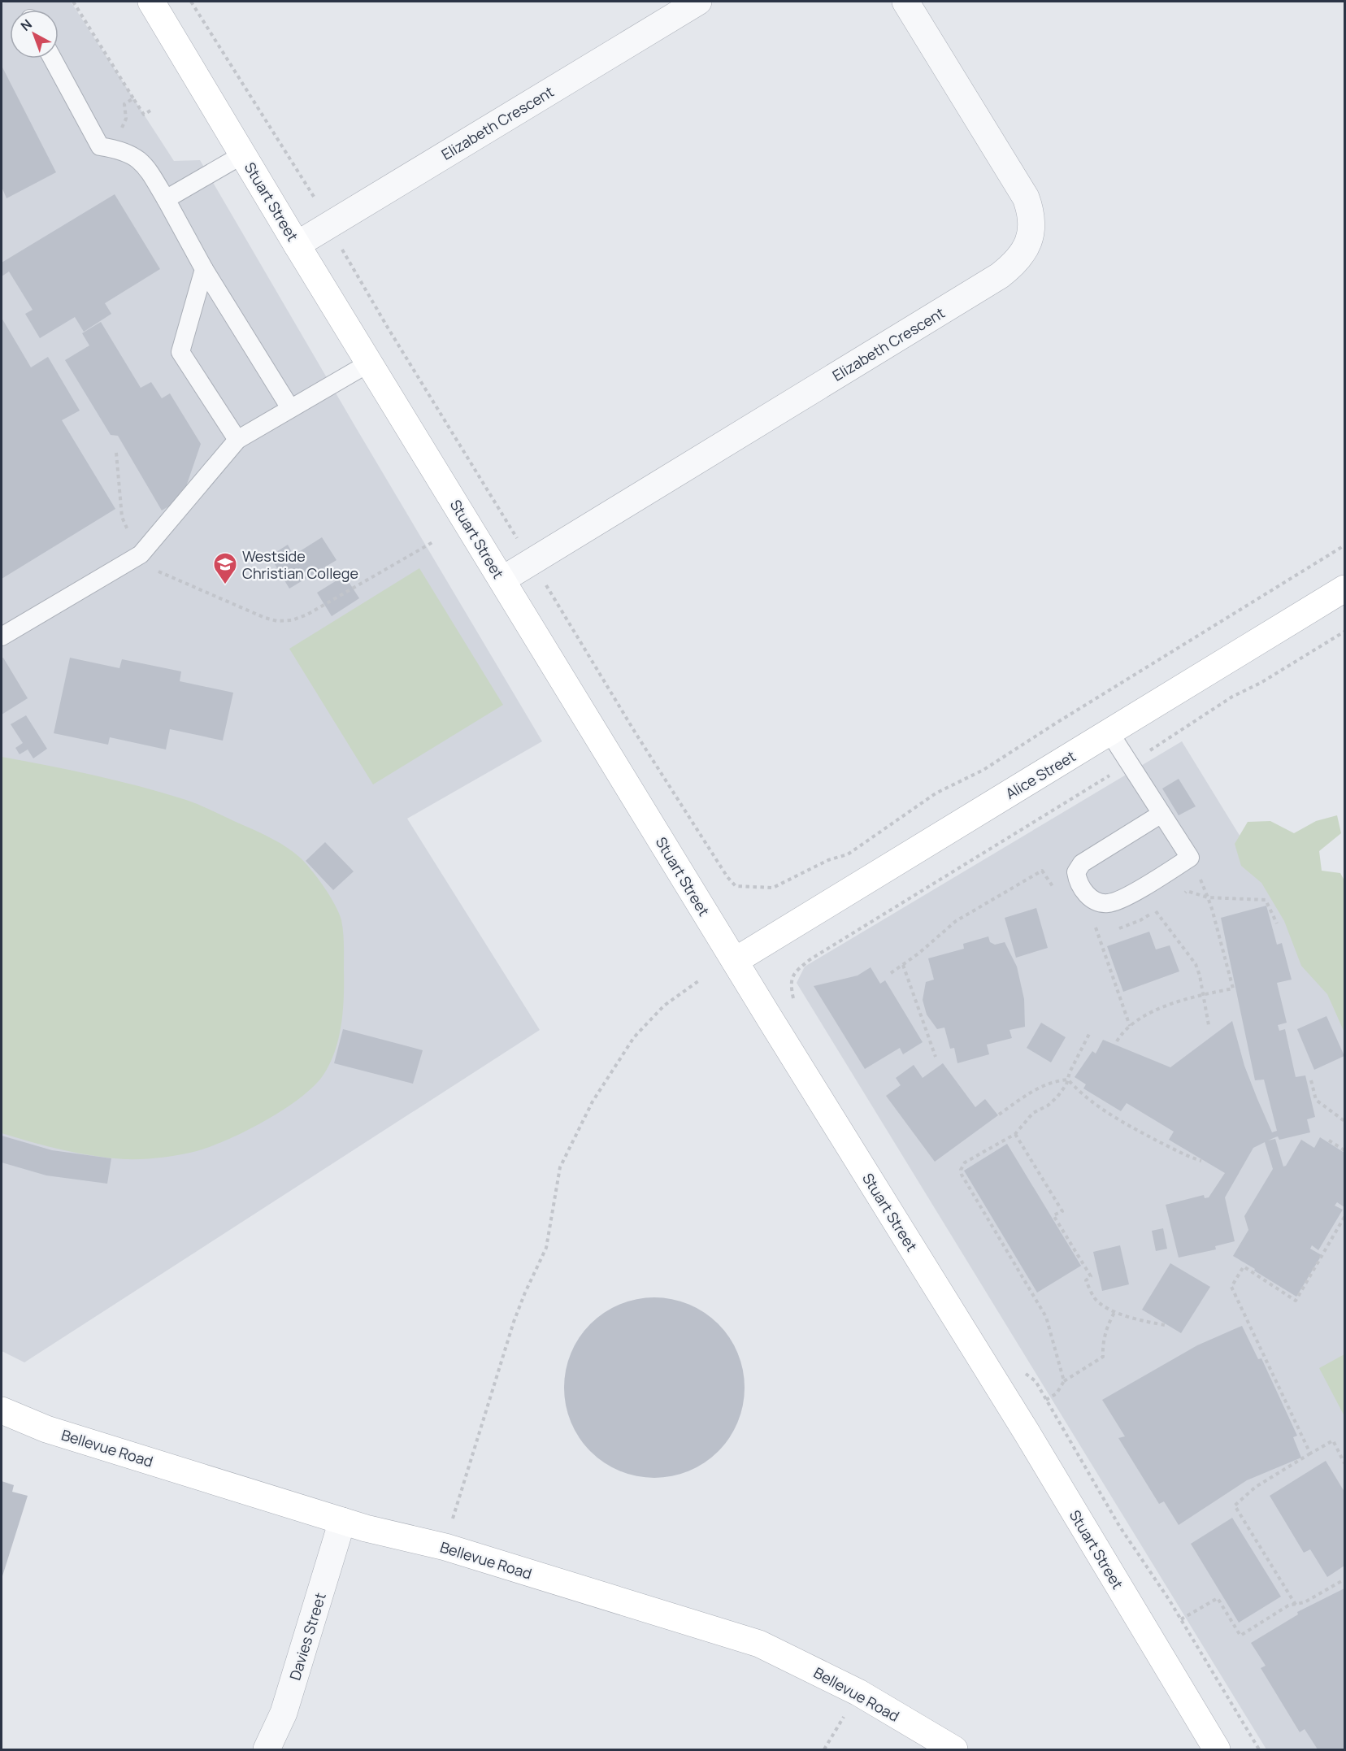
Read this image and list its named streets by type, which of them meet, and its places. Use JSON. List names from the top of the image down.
{
  "streets": {
    "street": [
      "Elizabeth Crescent",
      "Stuart Street",
      "Alice Street",
      "Bellevue Road",
      "Davies Street"
    ]
  },
  "crossings": [
    ["Elizabeth Crescent", "Stuart Street"],
    ["Stuart Street", "Alice Street"],
    ["Bellevue Road", "Davies Street"]
  ],
  "places": {
    "school or university": ["Westside Christian College"]
  },
  "north": "top left"
}
